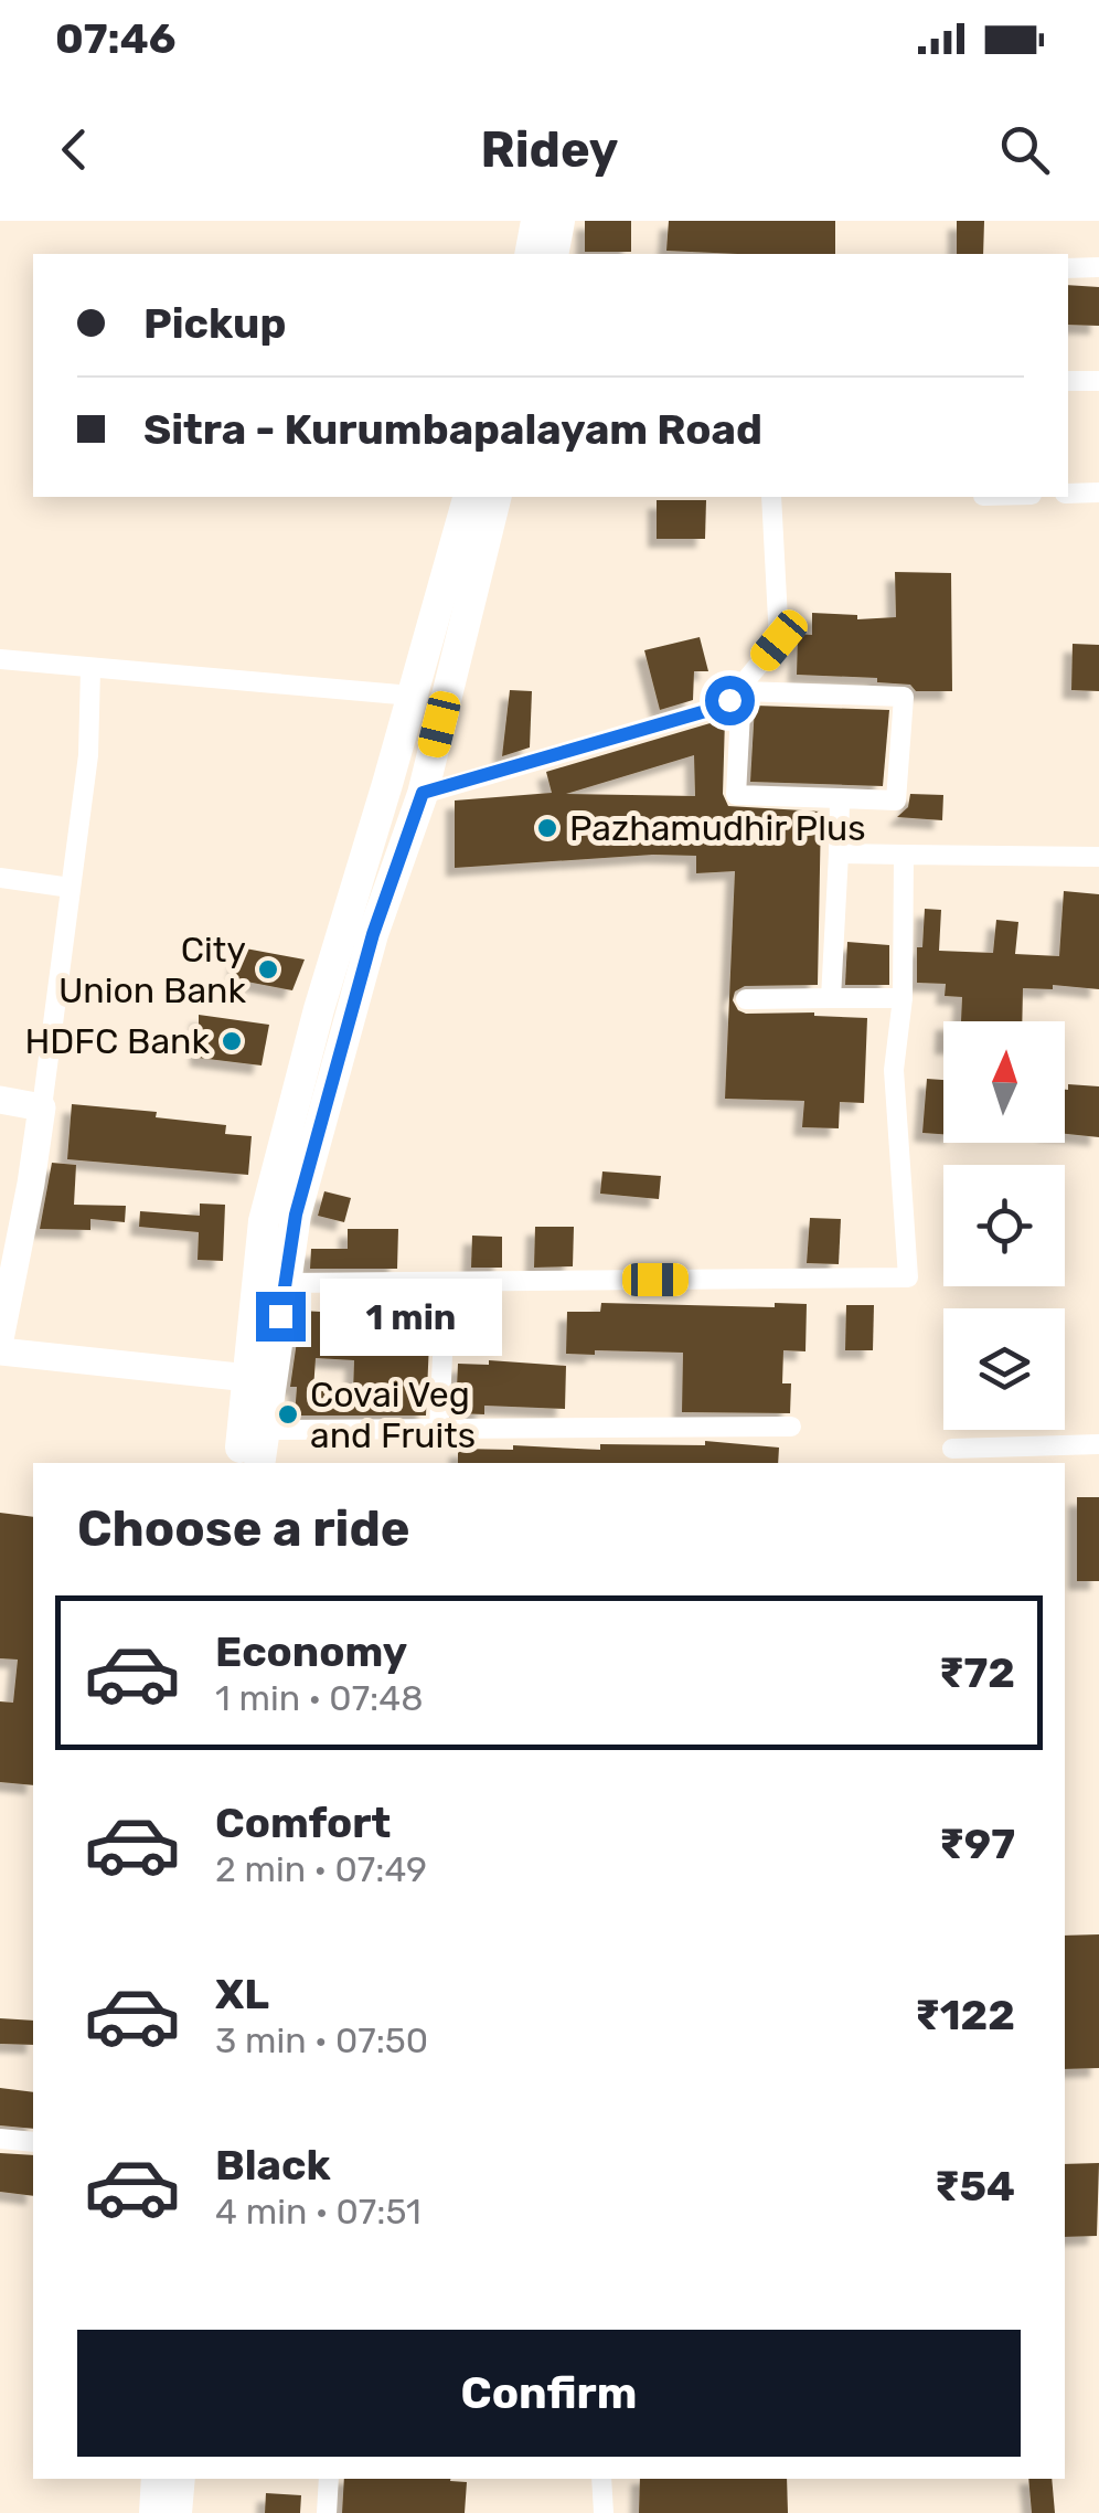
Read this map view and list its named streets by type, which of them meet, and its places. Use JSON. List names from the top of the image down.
{
  "places": [
    "Pazhamudhir Plus",
    "City Union Bank",
    "HDFC Bank",
    "Covai Veg and Fruits"
  ],
  "north": "top",
  "page": {
    "status": "07:46",
    "header": "Ridey",
    "banner": ["Pickup", "Sitra - Kurumbapalayam Road"],
    "bubble": "1 min",
    "heading": "Choose a ride",
    "list": [
      {
        "name": "Economy",
        "note": "1 min · 07:48",
        "value": "₹72"
      },
      {
        "name": "Comfort",
        "note": "2 min · 07:49",
        "value": "₹97"
      },
      {
        "name": "XL",
        "note": "3 min · 07:50",
        "value": "₹122"
      },
      {
        "name": "Black",
        "note": "4 min · 07:51",
        "value": "₹54"
      }
    ],
    "buttons": "Confirm"
  }
}
